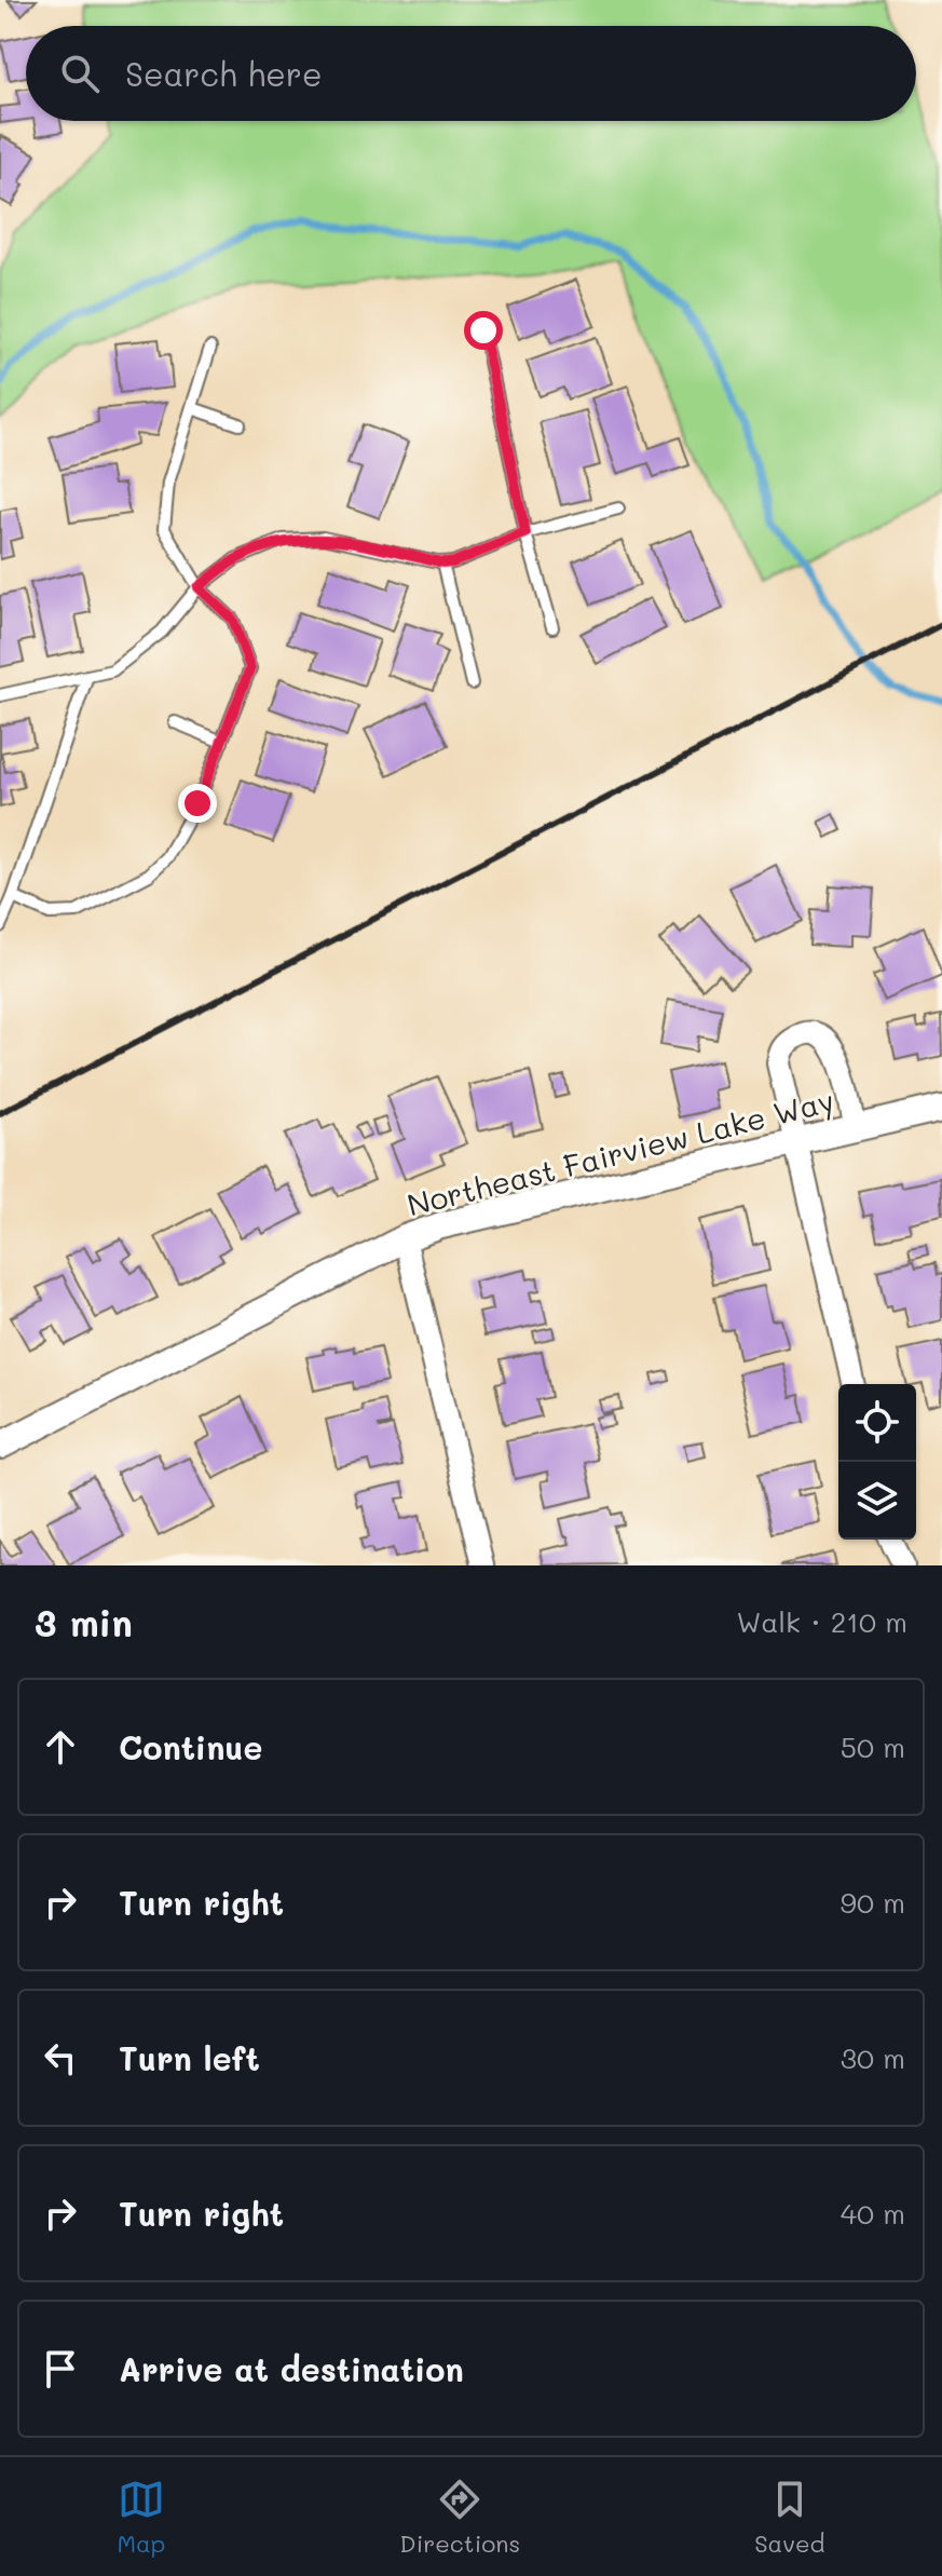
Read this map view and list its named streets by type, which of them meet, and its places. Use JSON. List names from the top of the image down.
{
  "streets": {
    "street": ["Northeast Fairview Lake Way"]
  },
  "page": {
    "search": "Search here",
    "heading": ["3 min", "Walk · 210 m"],
    "list": [
      ["Continue", "50 m"],
      ["Turn right", "90 m"],
      ["Turn left", "30 m"],
      ["Turn right", "40 m"],
      "Arrive at destination"
    ],
    "nav": ["Map", "Directions", "Saved"]
  }
}
